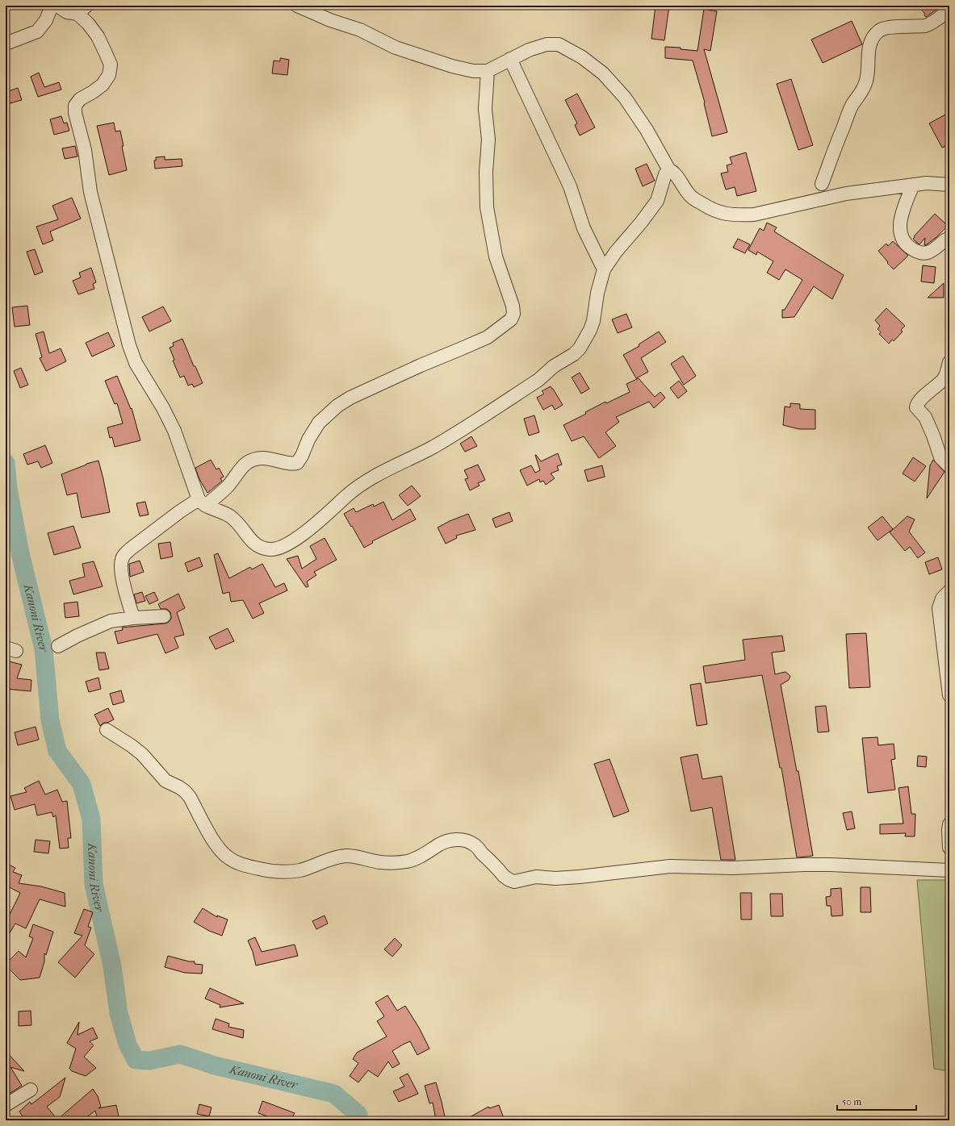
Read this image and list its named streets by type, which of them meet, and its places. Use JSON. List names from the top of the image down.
{
  "water": ["Kanoni River"],
  "scale_bar": "50 m"
}
